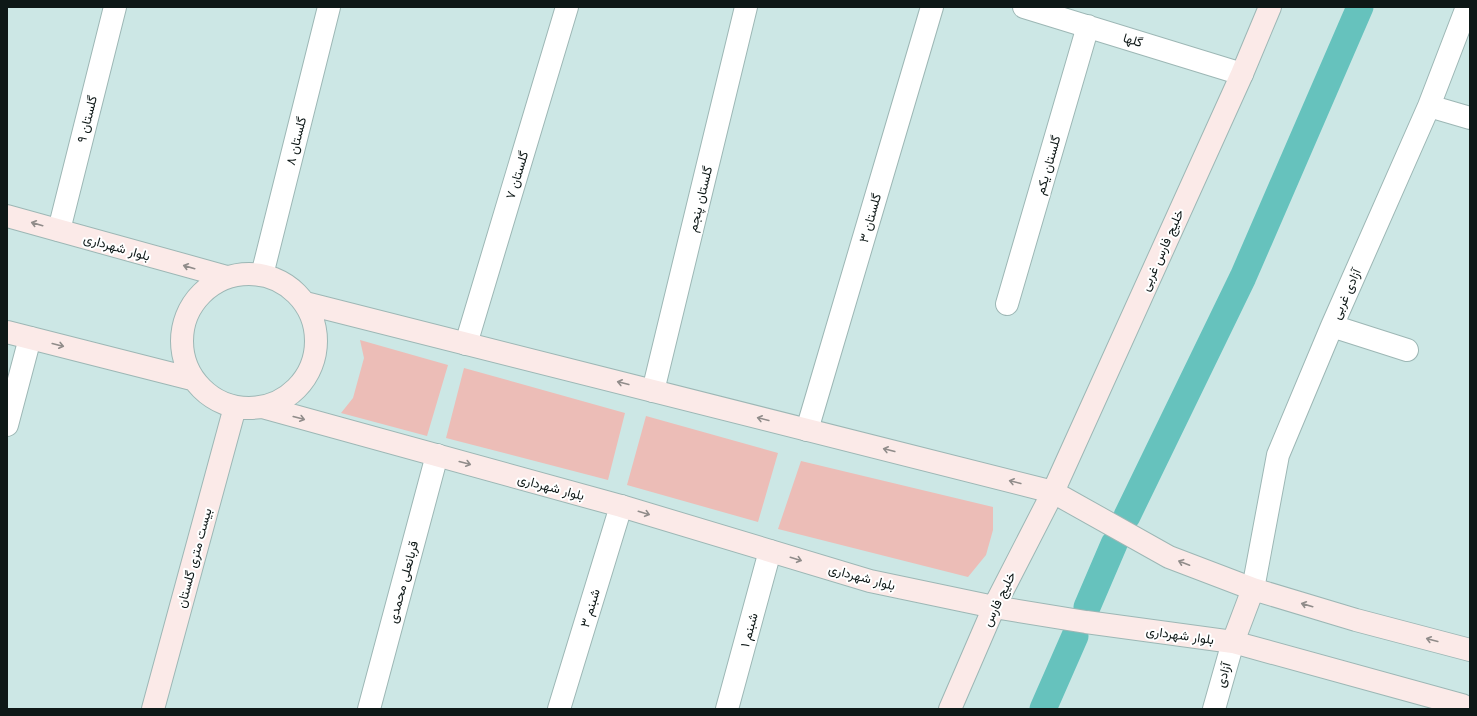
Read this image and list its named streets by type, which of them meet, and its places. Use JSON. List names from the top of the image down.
{
  "streets": {
    "main road": [
      "بلوار شهرداری",
      "خلیج فارس غربی",
      "بیست متری گلستان",
      "خلیج فارس"
    ],
    "street": [
      "گلها",
      "گلستان ۹",
      "گلستان ۸",
      "گلستان یکم",
      "گلستان ۷",
      "گلستان پنجم",
      "گلستان ۳",
      "آزادی غربی",
      "قربانعلی محمدی",
      "شبنم ۳",
      "شبنم ۱",
      "آزادی"
    ]
  },
  "crossings": [
    ["گلها", "گلستان یکم"],
    ["گلها", "خلیج فارس غربی"],
    ["گلستان ۹", "بلوار شهرداری"],
    ["گلستان ۸", "بلوار شهرداری"],
    ["گلستان ۸", "بیست متری گلستان"],
    ["بلوار شهرداری", "بیست متری گلستان"],
    ["بلوار شهرداری", "قربانعلی محمدی"],
    ["بلوار شهرداری", "خلیج فارس"],
    ["بلوار شهرداری", "شبنم ۳"],
    ["بلوار شهرداری", "شبنم ۱"],
    ["بلوار شهرداری", "آزادی"],
    ["خلیج فارس غربی", "خلیج فارس"]
  ]
}
